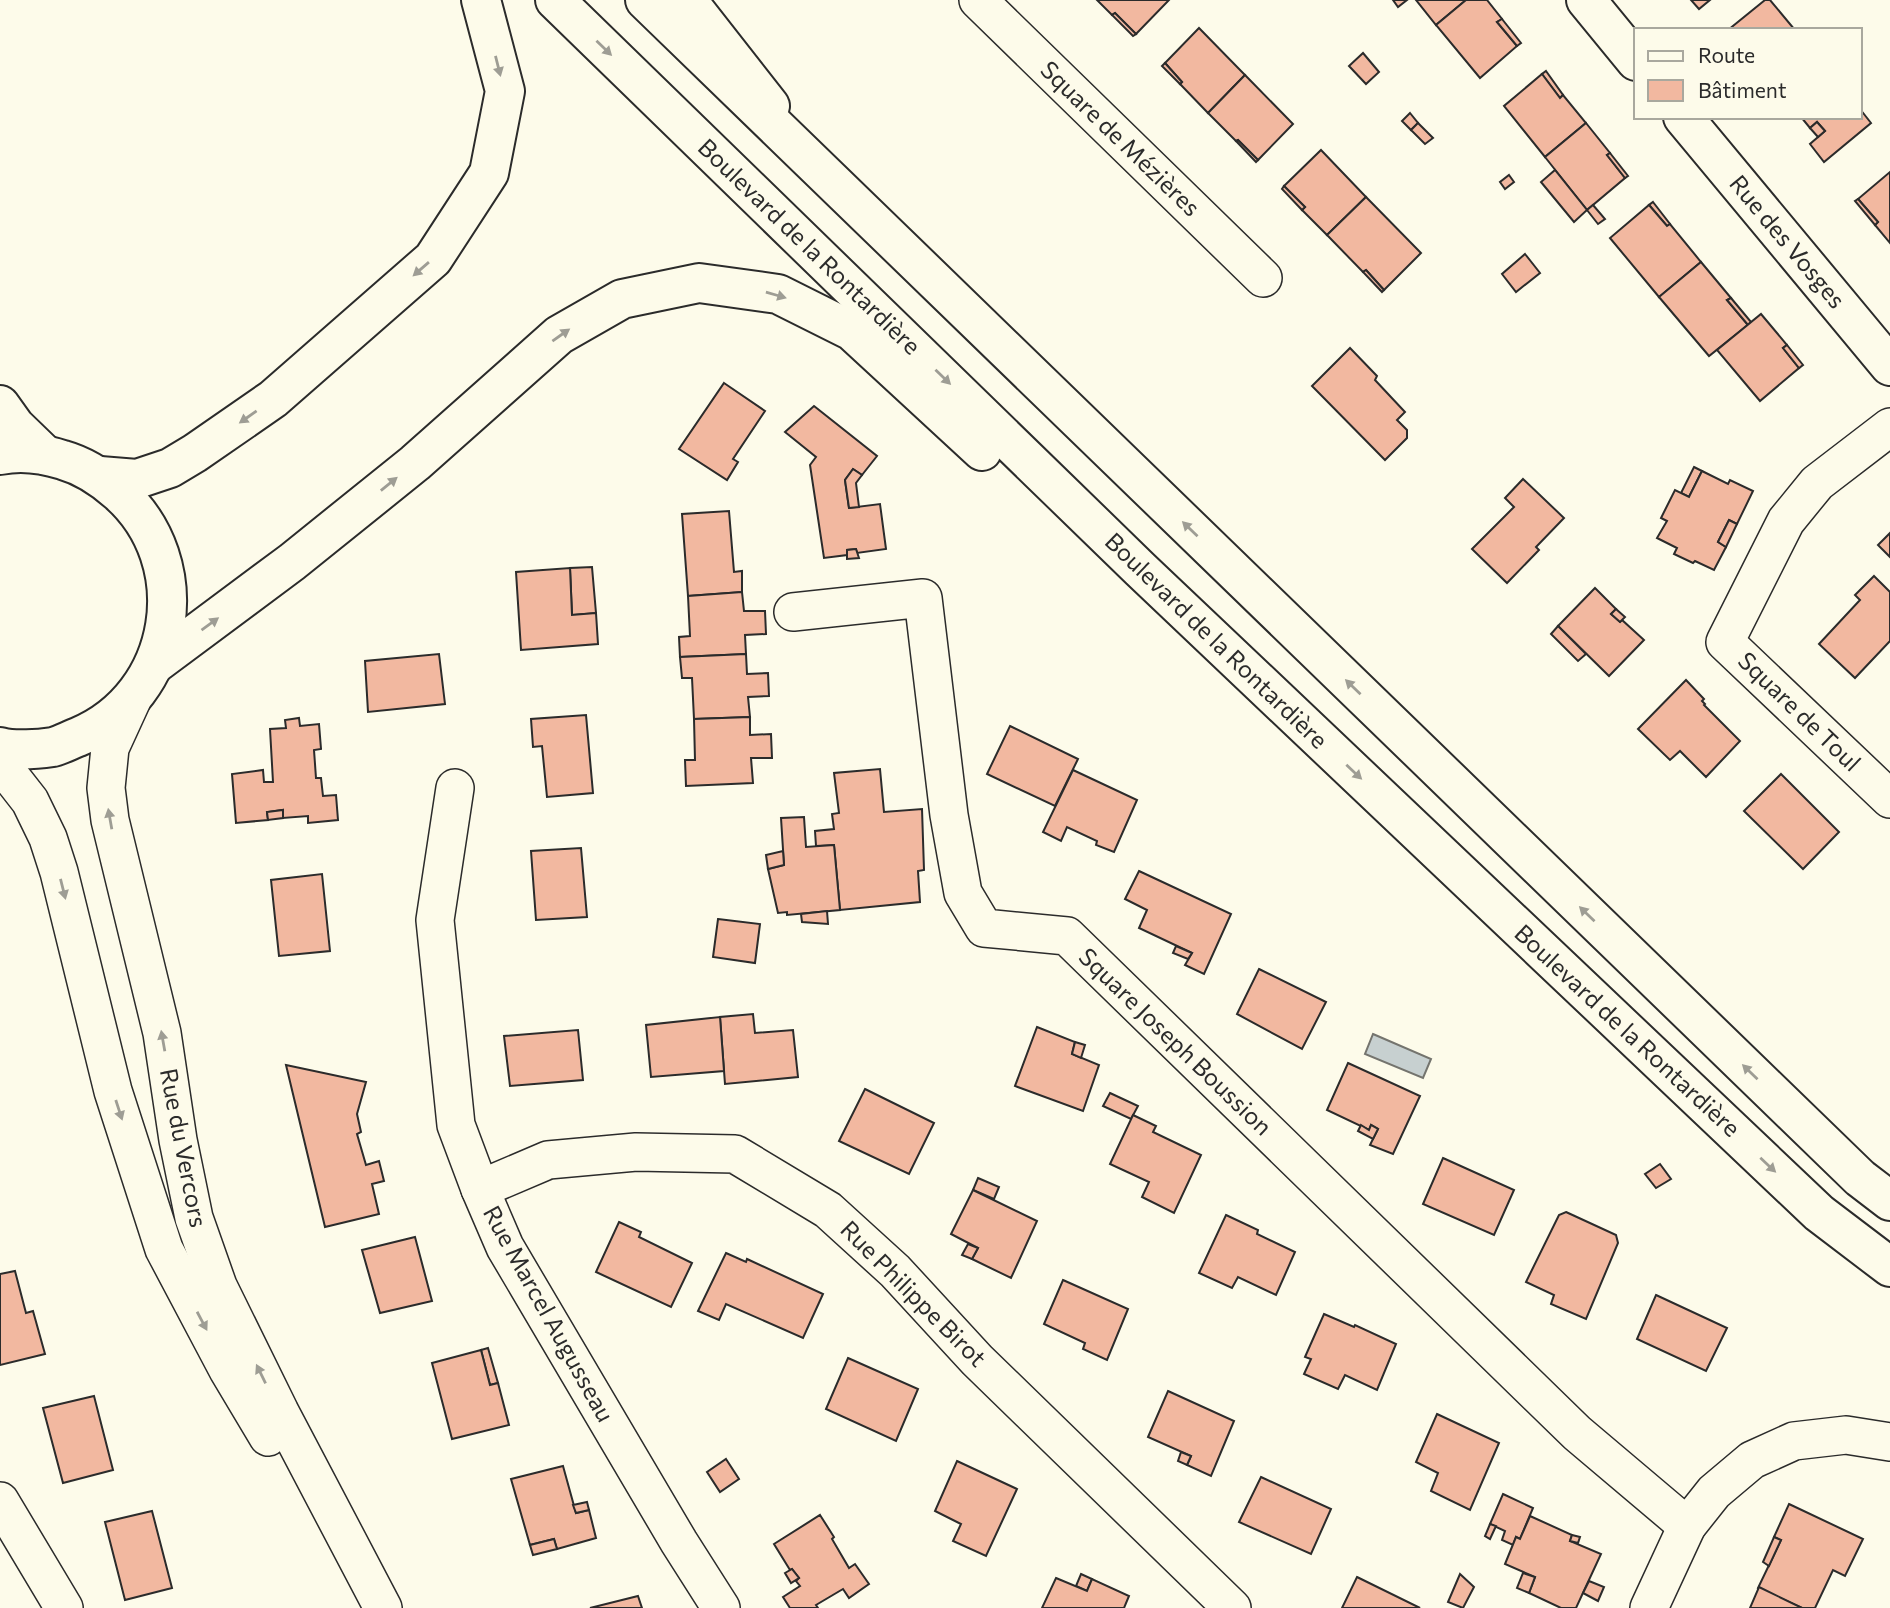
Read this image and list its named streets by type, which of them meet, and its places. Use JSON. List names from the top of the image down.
{
  "streets": {
    "main road": ["Rue des Vosges", "Boulevard de la Rontardière"],
    "street": [
      "Square de Mézières",
      "Square de Toul",
      "Square Joseph Boussion",
      "Rue du Vercors",
      "Rue Philippe Birot",
      "Rue Marcel Augusseau"
    ]
  },
  "crossings": [
    ["Rue Philippe Birot", "Rue Marcel Augusseau"]
  ],
  "legend": ["Route", "Bâtiment"]
}
